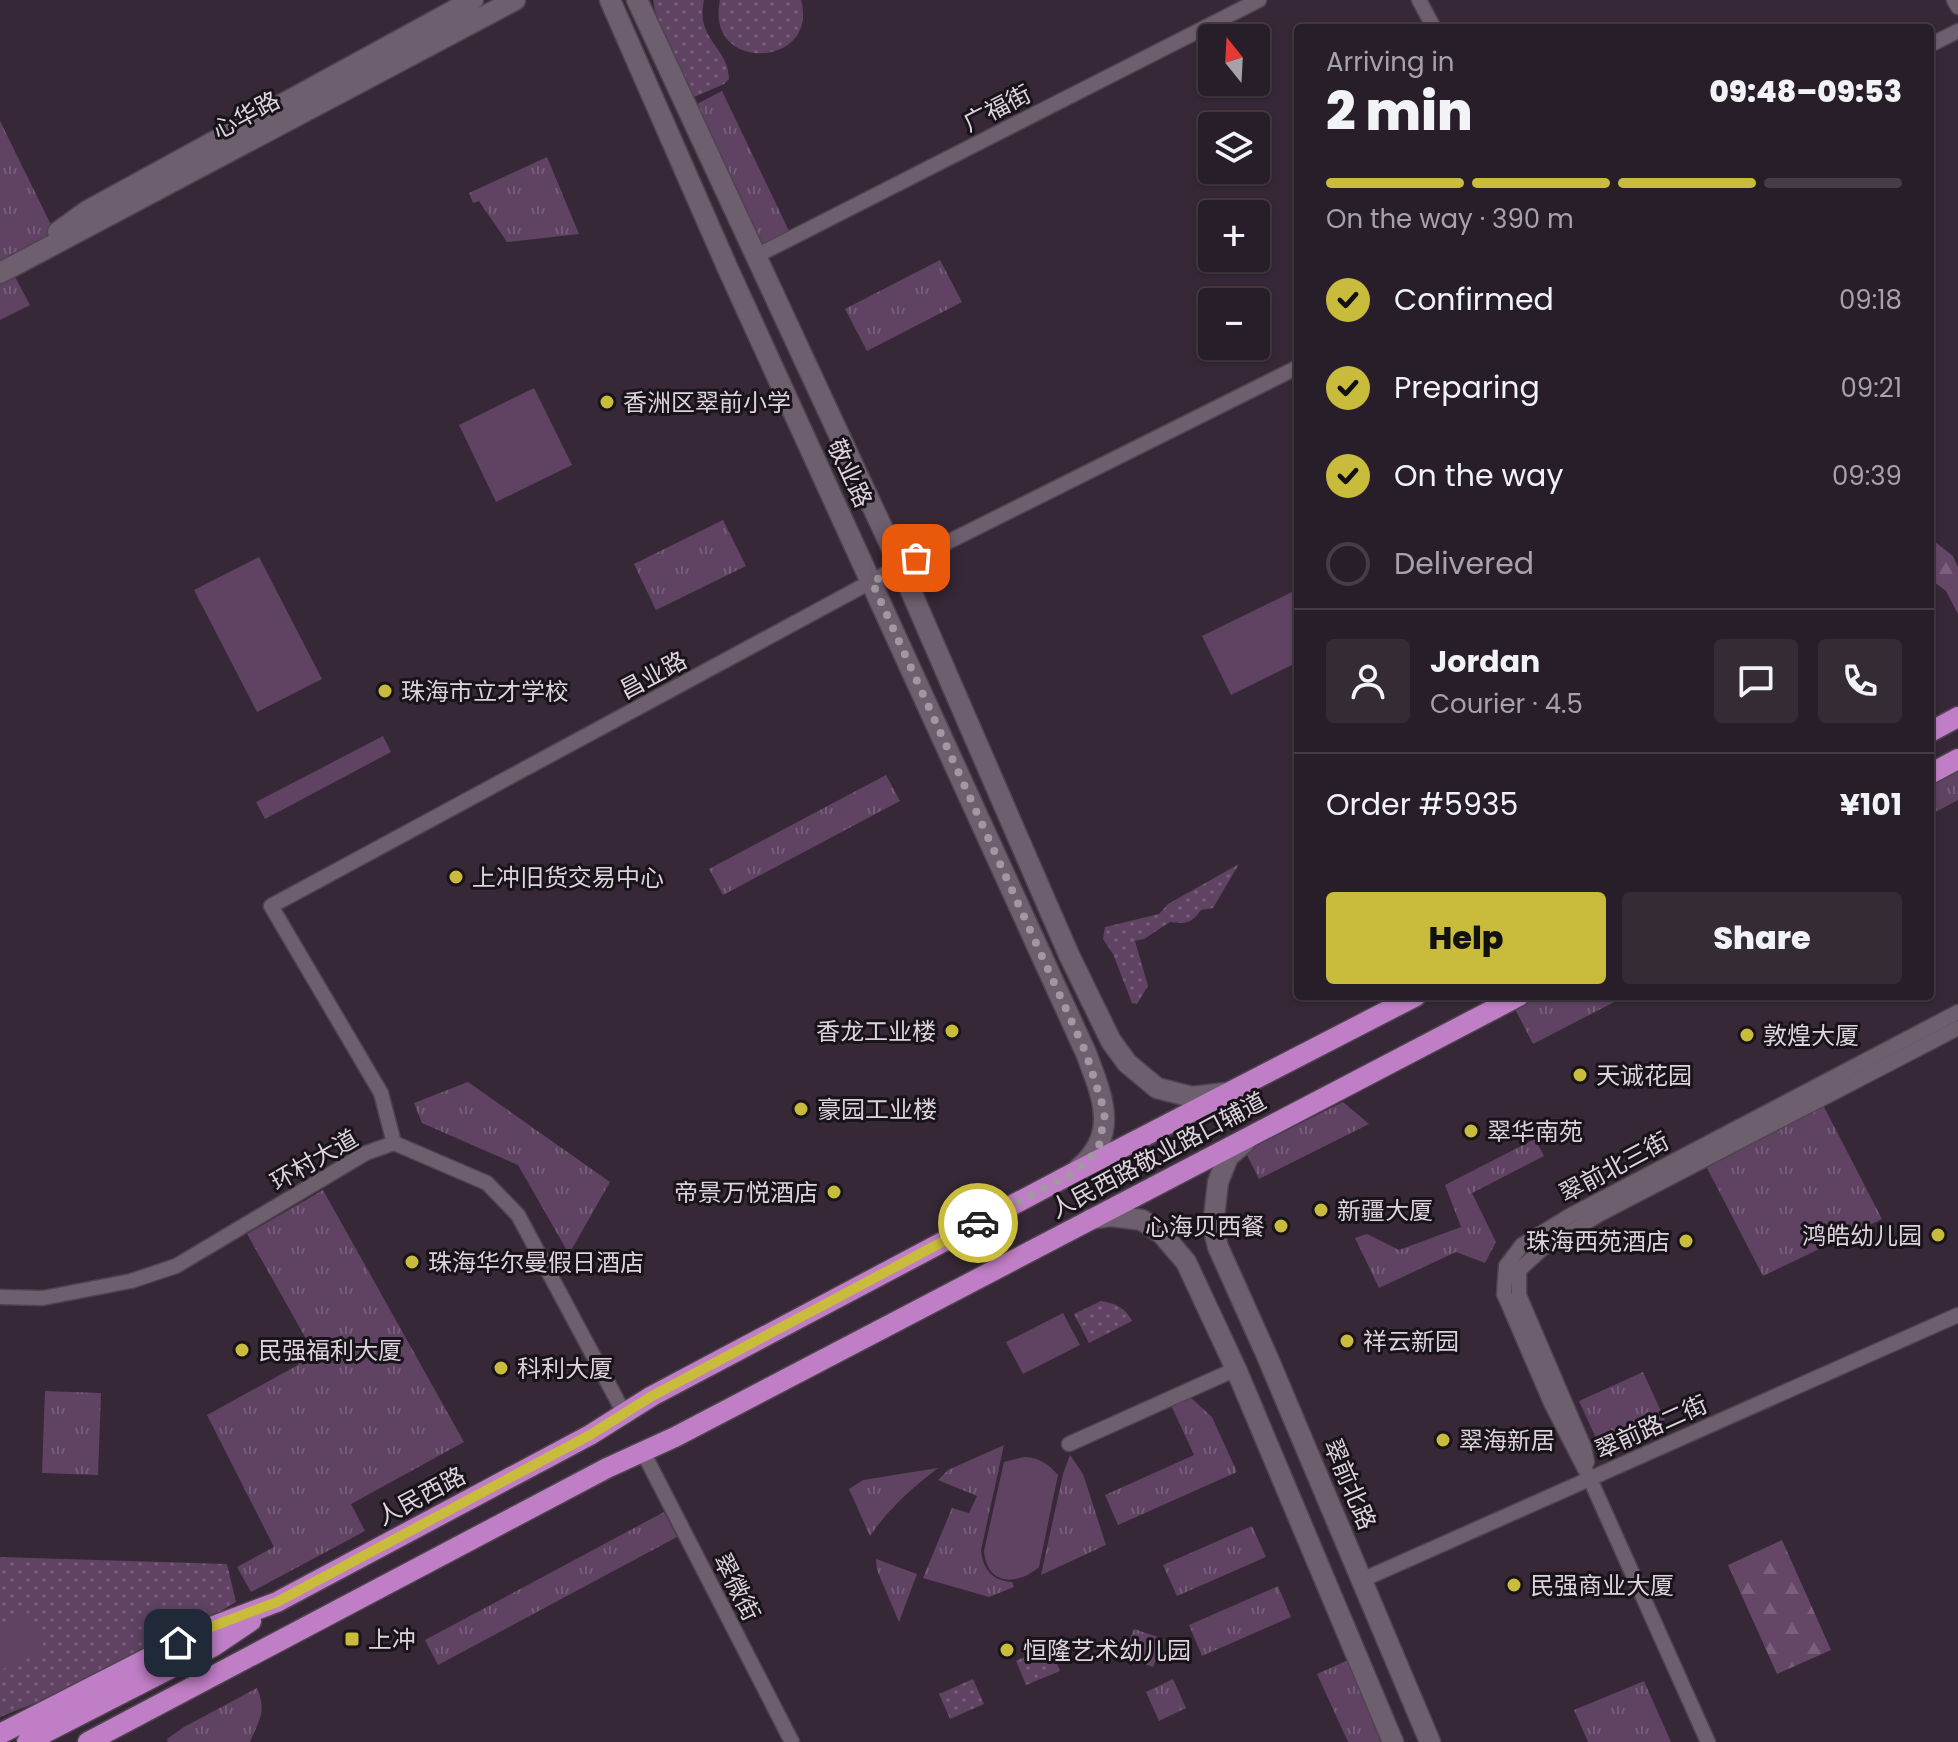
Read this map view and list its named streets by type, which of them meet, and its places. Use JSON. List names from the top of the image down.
{
  "streets": {
    "main road": [
      "心华路",
      "敬业路",
      "人民西路敬业路口辅道",
      "翠前北路",
      "人民西路"
    ],
    "street": [
      "广福街",
      "昌业路",
      "环村大道",
      "翠前北三街",
      "翠前路二街",
      "翠微街"
    ]
  },
  "crossings": [
    ["广福街", "敬业路"],
    ["敬业路", "昌业路"],
    ["敬业路", "人民西路敬业路口辅道"],
    ["昌业路", "环村大道"],
    ["人民西路敬业路口辅道", "环村大道"],
    ["人民西路敬业路口辅道", "翠前北路"],
    ["人民西路敬业路口辅道", "人民西路"],
    ["人民西路敬业路口辅道", "翠微街"],
    ["翠前北三街", "翠前路二街"],
    ["翠前路二街", "翠前北路"]
  ],
  "places": {
    "other": [
      "香洲区翠前小学",
      "珠海市立才学校",
      "上冲旧货交易中心",
      "香龙工业楼",
      "敦煌大厦",
      "天诚花园",
      "豪园工业楼",
      "翠华南苑",
      "帝景万悦酒店",
      "新疆大厦",
      "心海贝西餐",
      "鸿皓幼儿园",
      "珠海西苑酒店",
      "珠海华尔曼假日酒店",
      "祥云新园",
      "民强福利大厦",
      "科利大厦",
      "翠海新居",
      "民强商业大厦",
      "恒隆艺术幼儿园"
    ],
    "transit": ["上冲"]
  },
  "north": "top",
  "page": {
    "map_buttons": ["+", "−"],
    "heading": ["2 min", "Arriving in", "09:48–09:53"],
    "panel": [
      "Jordan",
      "Courier · 4.5",
      "Order #5935",
      "¥101"
    ],
    "bar": "On the way · 390 m",
    "list": [
      ["Confirmed", "09:18"],
      ["Preparing", "09:21"],
      ["On the way", "09:39"],
      "Delivered"
    ],
    "buttons": ["Help", "Share"]
  }
}
